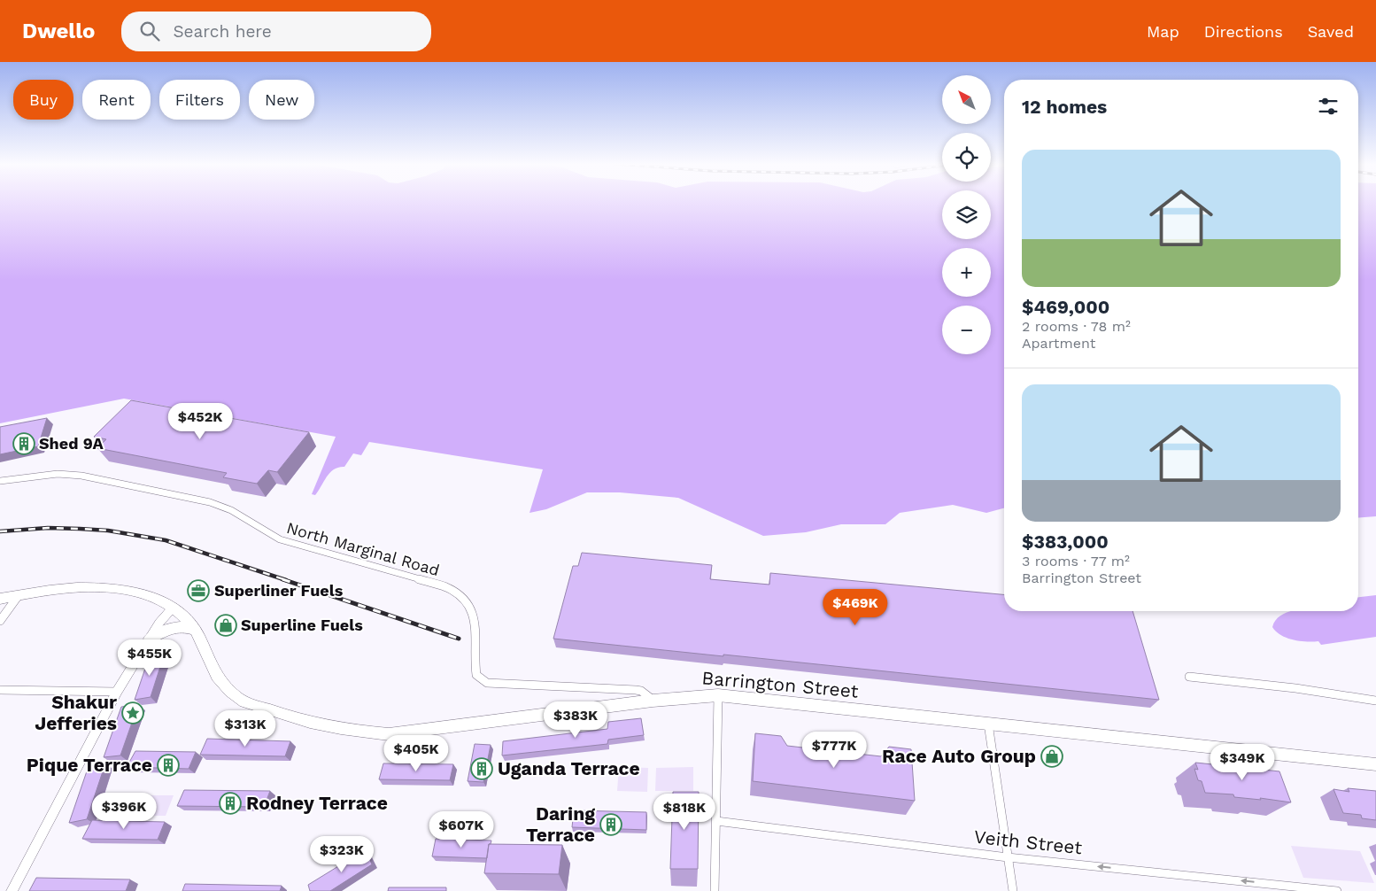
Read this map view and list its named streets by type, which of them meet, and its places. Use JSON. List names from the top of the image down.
{
  "streets": {
    "main road": ["Barrington Street"],
    "street": ["North Marginal Road", "Veith Street"]
  },
  "crossings": [
    ["North Marginal Road", "Barrington Street"]
  ],
  "one_way": ["Veith Street"],
  "places": {
    "building": [
      "Shed 9A",
      "Pique Terrace",
      "Uganda Terrace",
      "Rodney Terrace",
      "Daring Terrace"
    ],
    "office": ["Superliner Fuels"],
    "shop": ["Superline Fuels", "Race Auto Group"],
    "place": ["Shakur Jefferies"]
  },
  "north": "top left",
  "page": {
    "header": "Dwello",
    "search": "Search here",
    "nav": ["Map", "Directions", "Saved"],
    "map_buttons": ["+", "−"],
    "chip": [
      "Buy",
      "Rent",
      "Filters",
      "New"
    ],
    "heading": "12 homes",
    "list": [
      {
        "name": "$469,000",
        "note": "2 rooms · 78 m² · Apartment"
      },
      {
        "name": "$383,000",
        "note": "3 rooms · 77 m² · Barrington Street"
      }
    ],
    "price": [
      "$452K",
      "$469K",
      "$455K",
      "$383K",
      "$313K",
      "$777K",
      "$405K",
      "$349K",
      "$396K",
      "$818K",
      "$607K",
      "$323K"
    ]
  }
}
